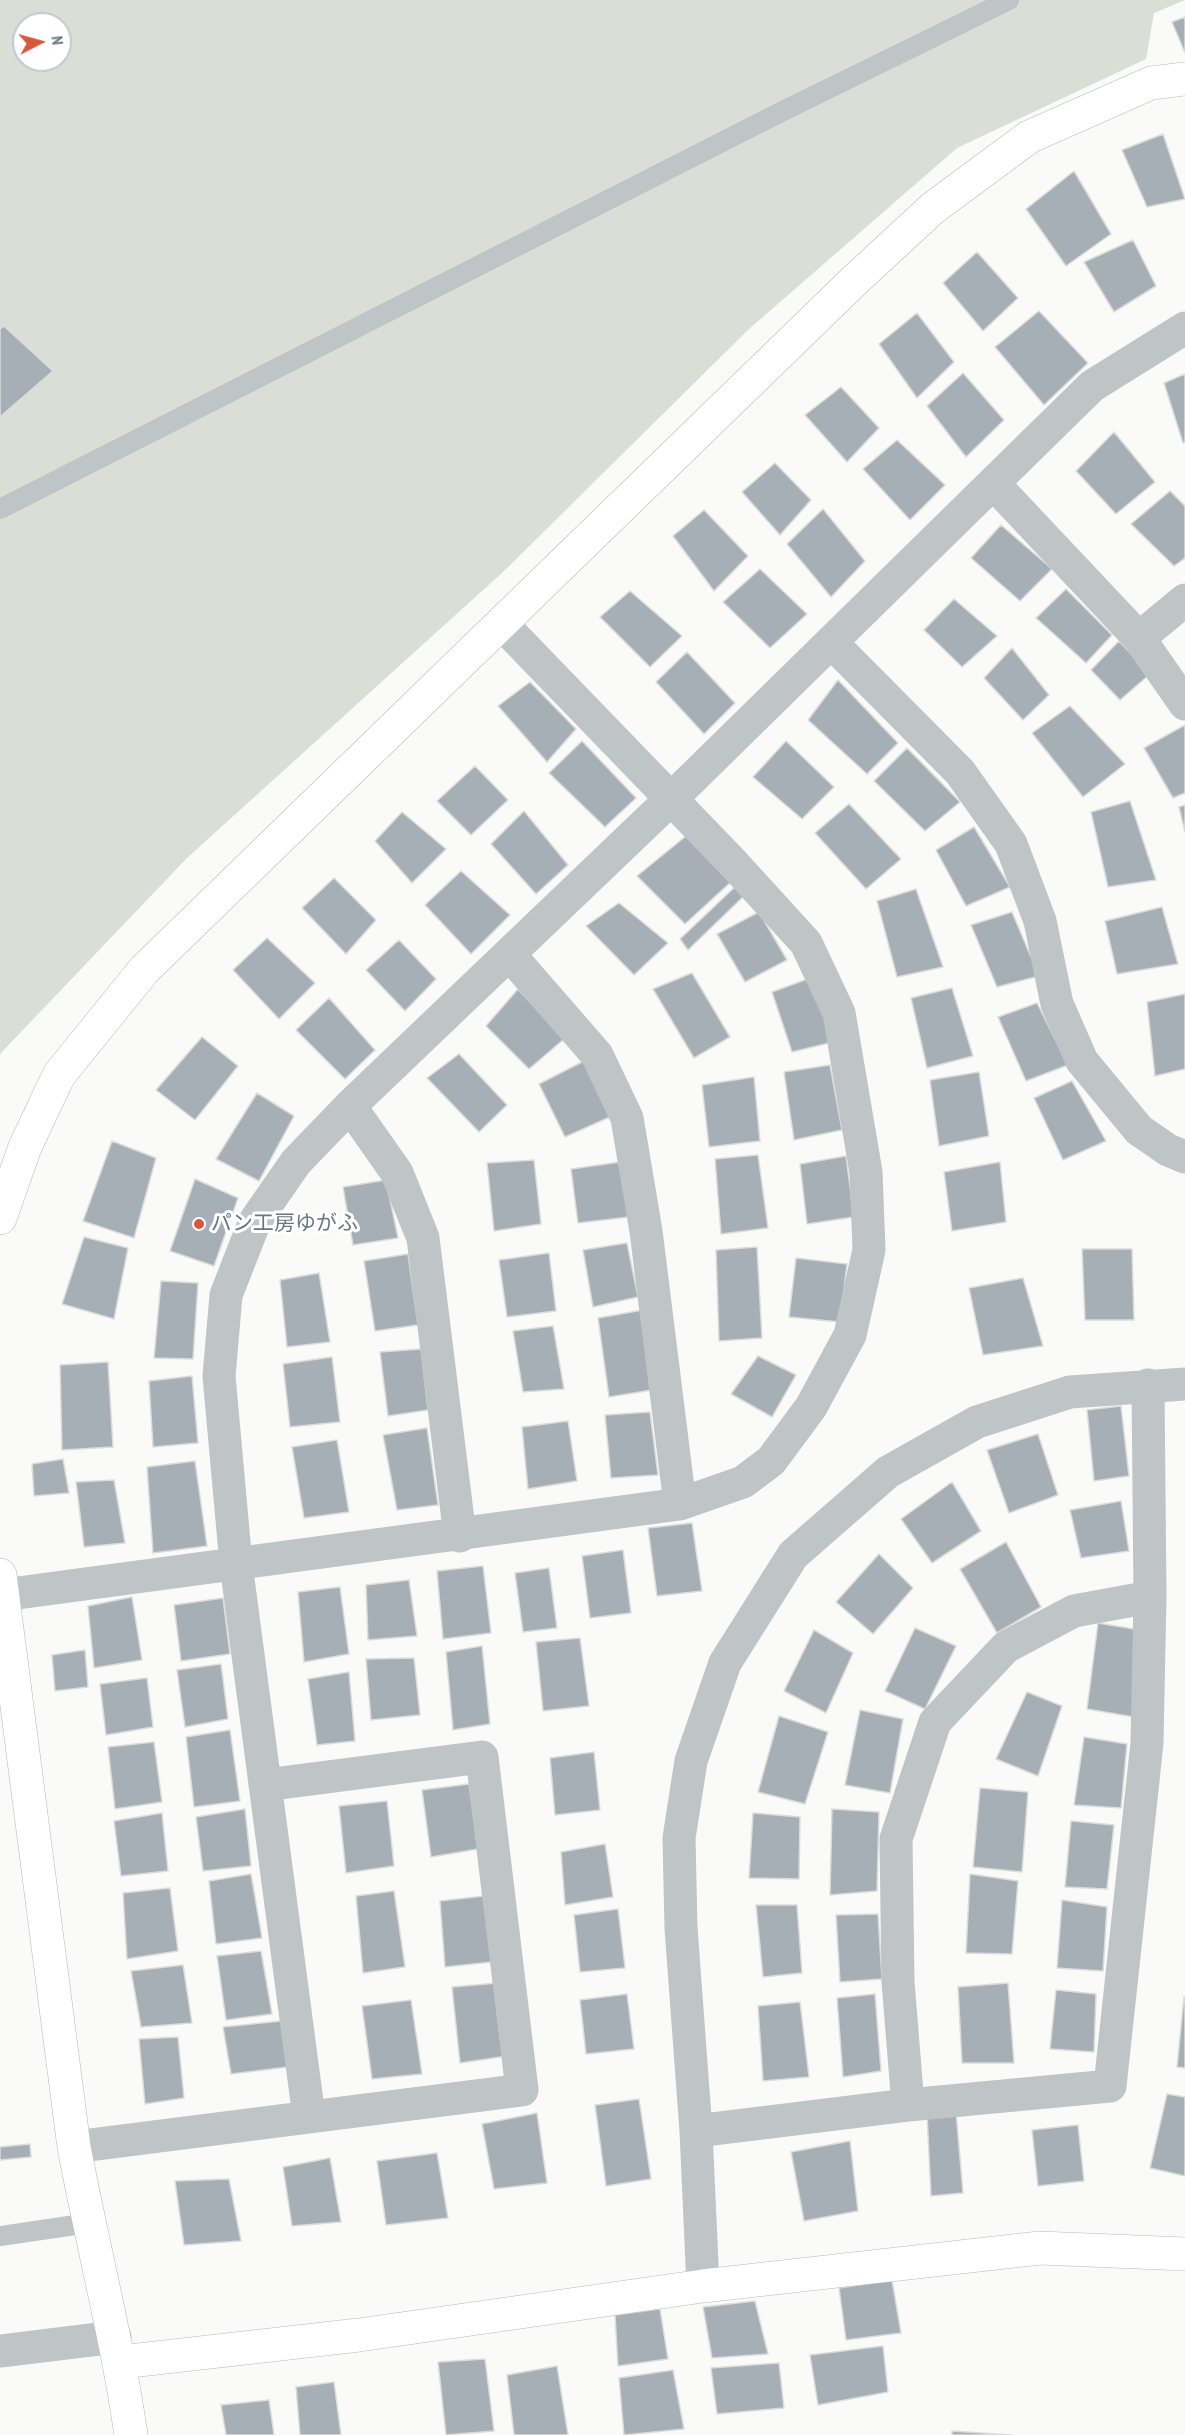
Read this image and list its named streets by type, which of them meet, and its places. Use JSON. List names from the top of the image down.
{
  "places": ["パン工房ゆがふ"],
  "north": "right"
}
